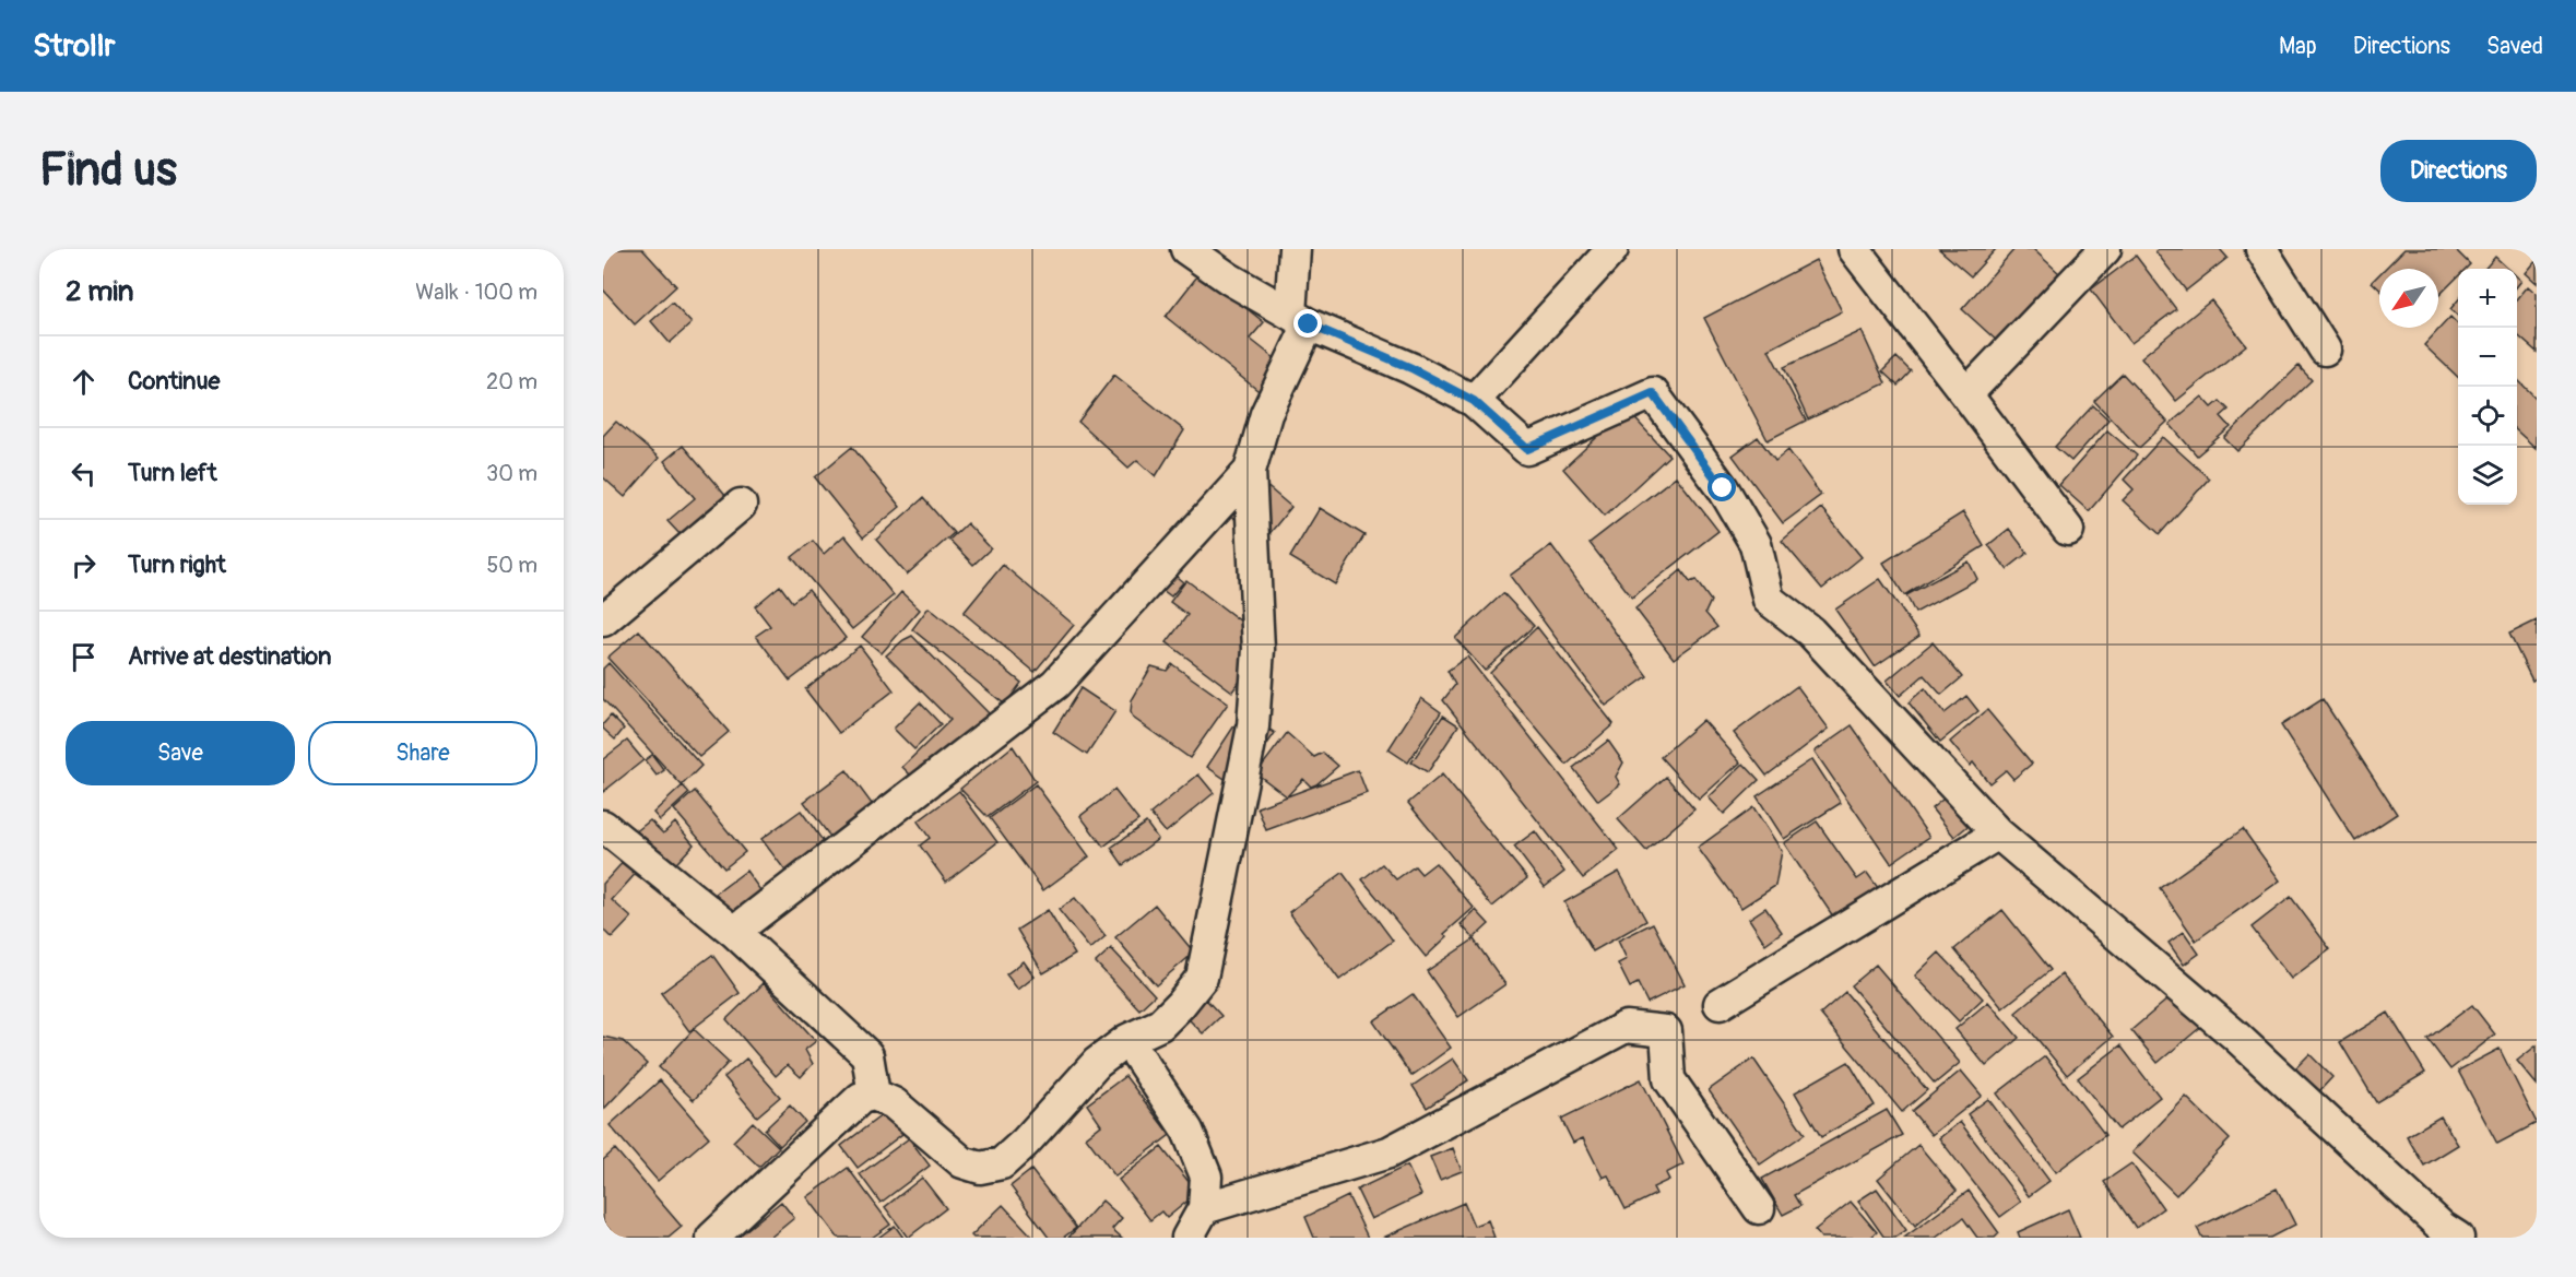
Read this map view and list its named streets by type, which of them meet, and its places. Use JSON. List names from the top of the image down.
{
  "north": "bottom left",
  "page": {
    "header": "Strollr",
    "nav": ["Map", "Directions", "Saved"],
    "buttons": [
      "Directions",
      ["Save", "Share"]
    ],
    "title": "Find us",
    "heading": ["2 min", "Walk · 100 m"],
    "map_buttons": ["+", "−"],
    "list": [
      ["Continue", "20 m"],
      ["Turn left", "30 m"],
      ["Turn right", "50 m"],
      "Arrive at destination"
    ]
  }
}
